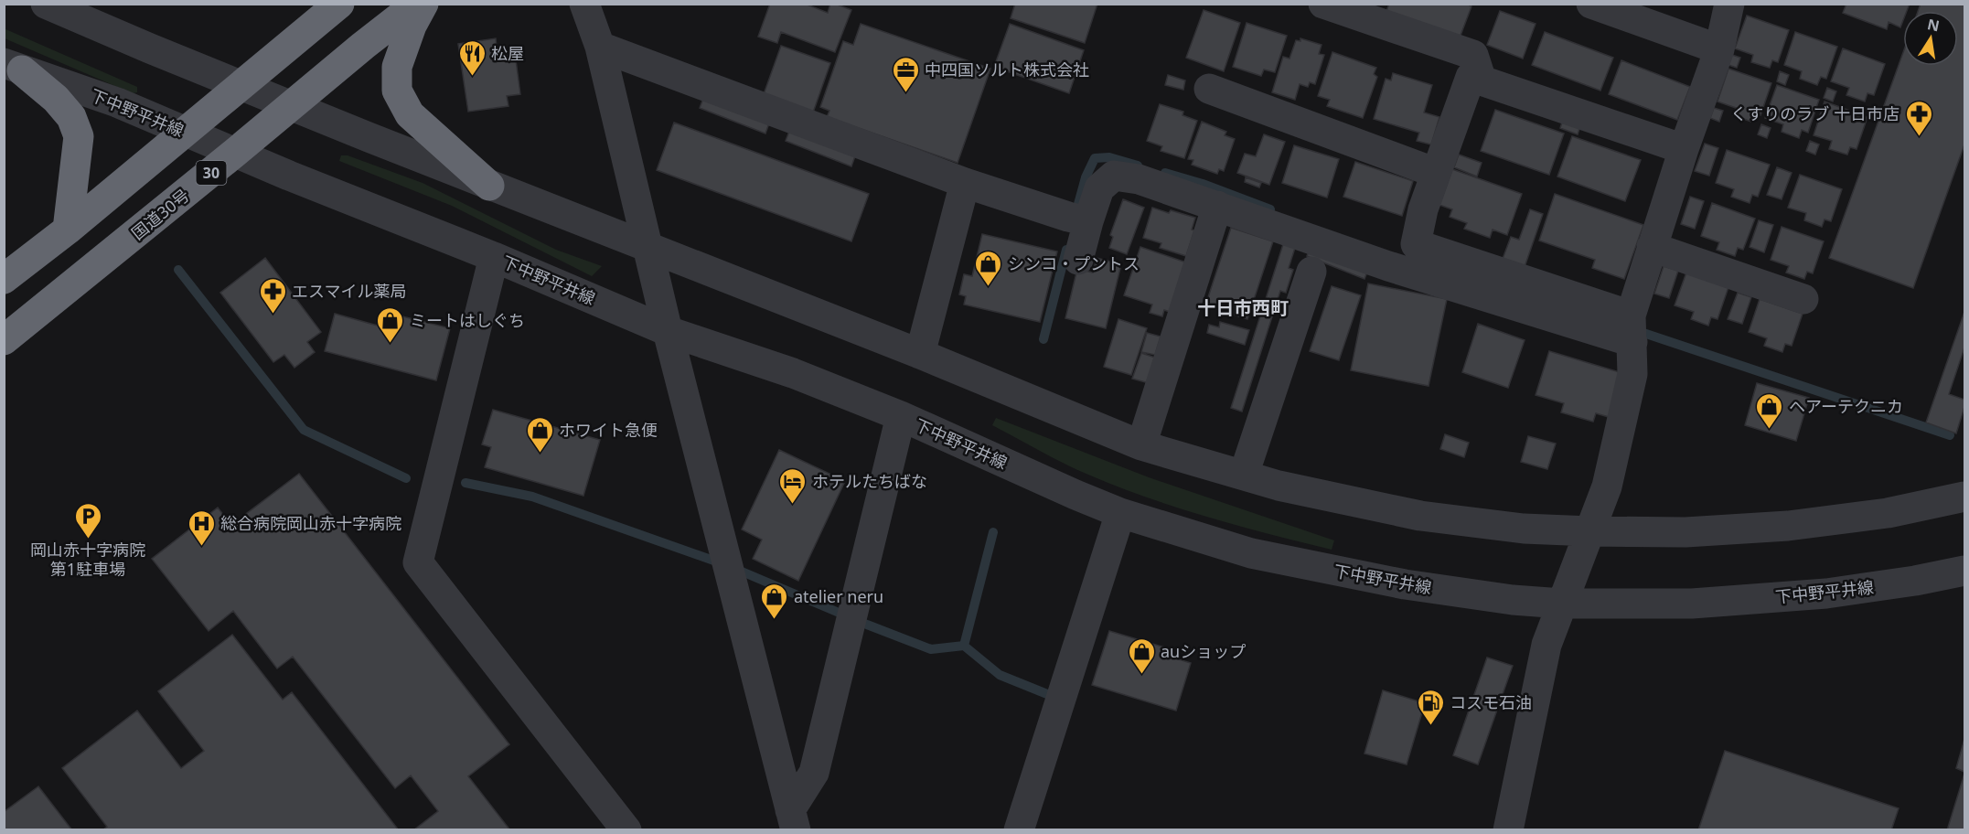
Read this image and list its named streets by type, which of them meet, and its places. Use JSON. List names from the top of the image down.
{
  "streets": {
    "highway": ["30", "国道30号"],
    "street": ["下中野平井線"]
  },
  "crossings": [
    ["下中野平井線", "国道30号"]
  ],
  "districts": ["十日市西町"],
  "places": {
    "restaurant": ["松屋"],
    "office": ["中四国ソルト株式会社"],
    "pharmacy": ["くすりのラブ 十日市店", "エスマイル薬局"],
    "shop": [
      "シンコ・プントス",
      "ミートはしぐち",
      "ヘアーテクニカ",
      "ホワイト急便",
      "atelier neru",
      "auショップ"
    ],
    "hotel": ["ホテルたちばな"],
    "parking": ["岡山赤十字病院 第1駐車場"],
    "hospital": ["総合病院岡山赤十字病院"],
    "fuel station": ["コスモ石油"]
  },
  "north": "top"
}
